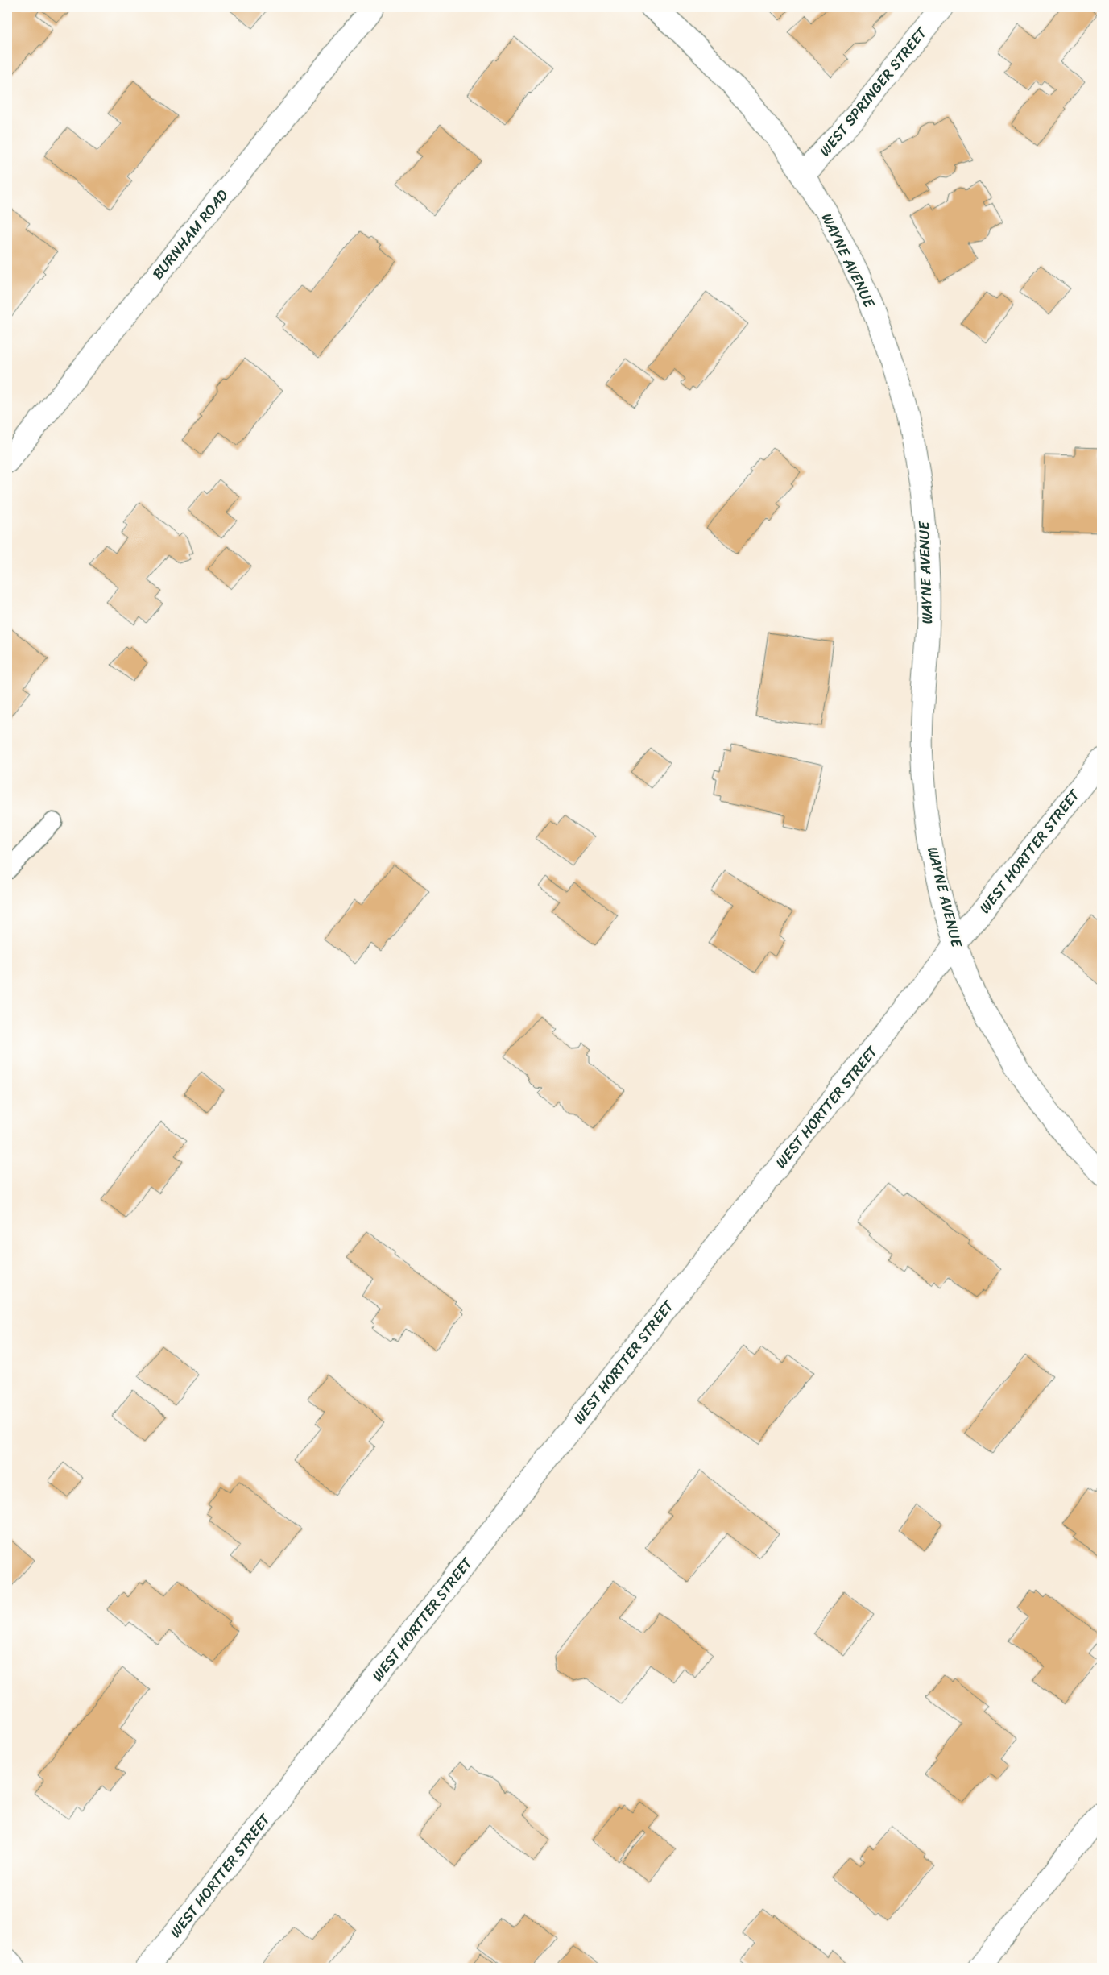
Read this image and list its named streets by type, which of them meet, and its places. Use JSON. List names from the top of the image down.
{
  "streets": {
    "street": [
      "WEST SPRINGER STREET",
      "BURNHAM ROAD",
      "WAYNE AVENUE",
      "WEST HORTTER STREET"
    ]
  },
  "crossings": [
    ["WEST SPRINGER STREET", "WAYNE AVENUE"],
    ["WAYNE AVENUE", "WEST HORTTER STREET"]
  ]
}
